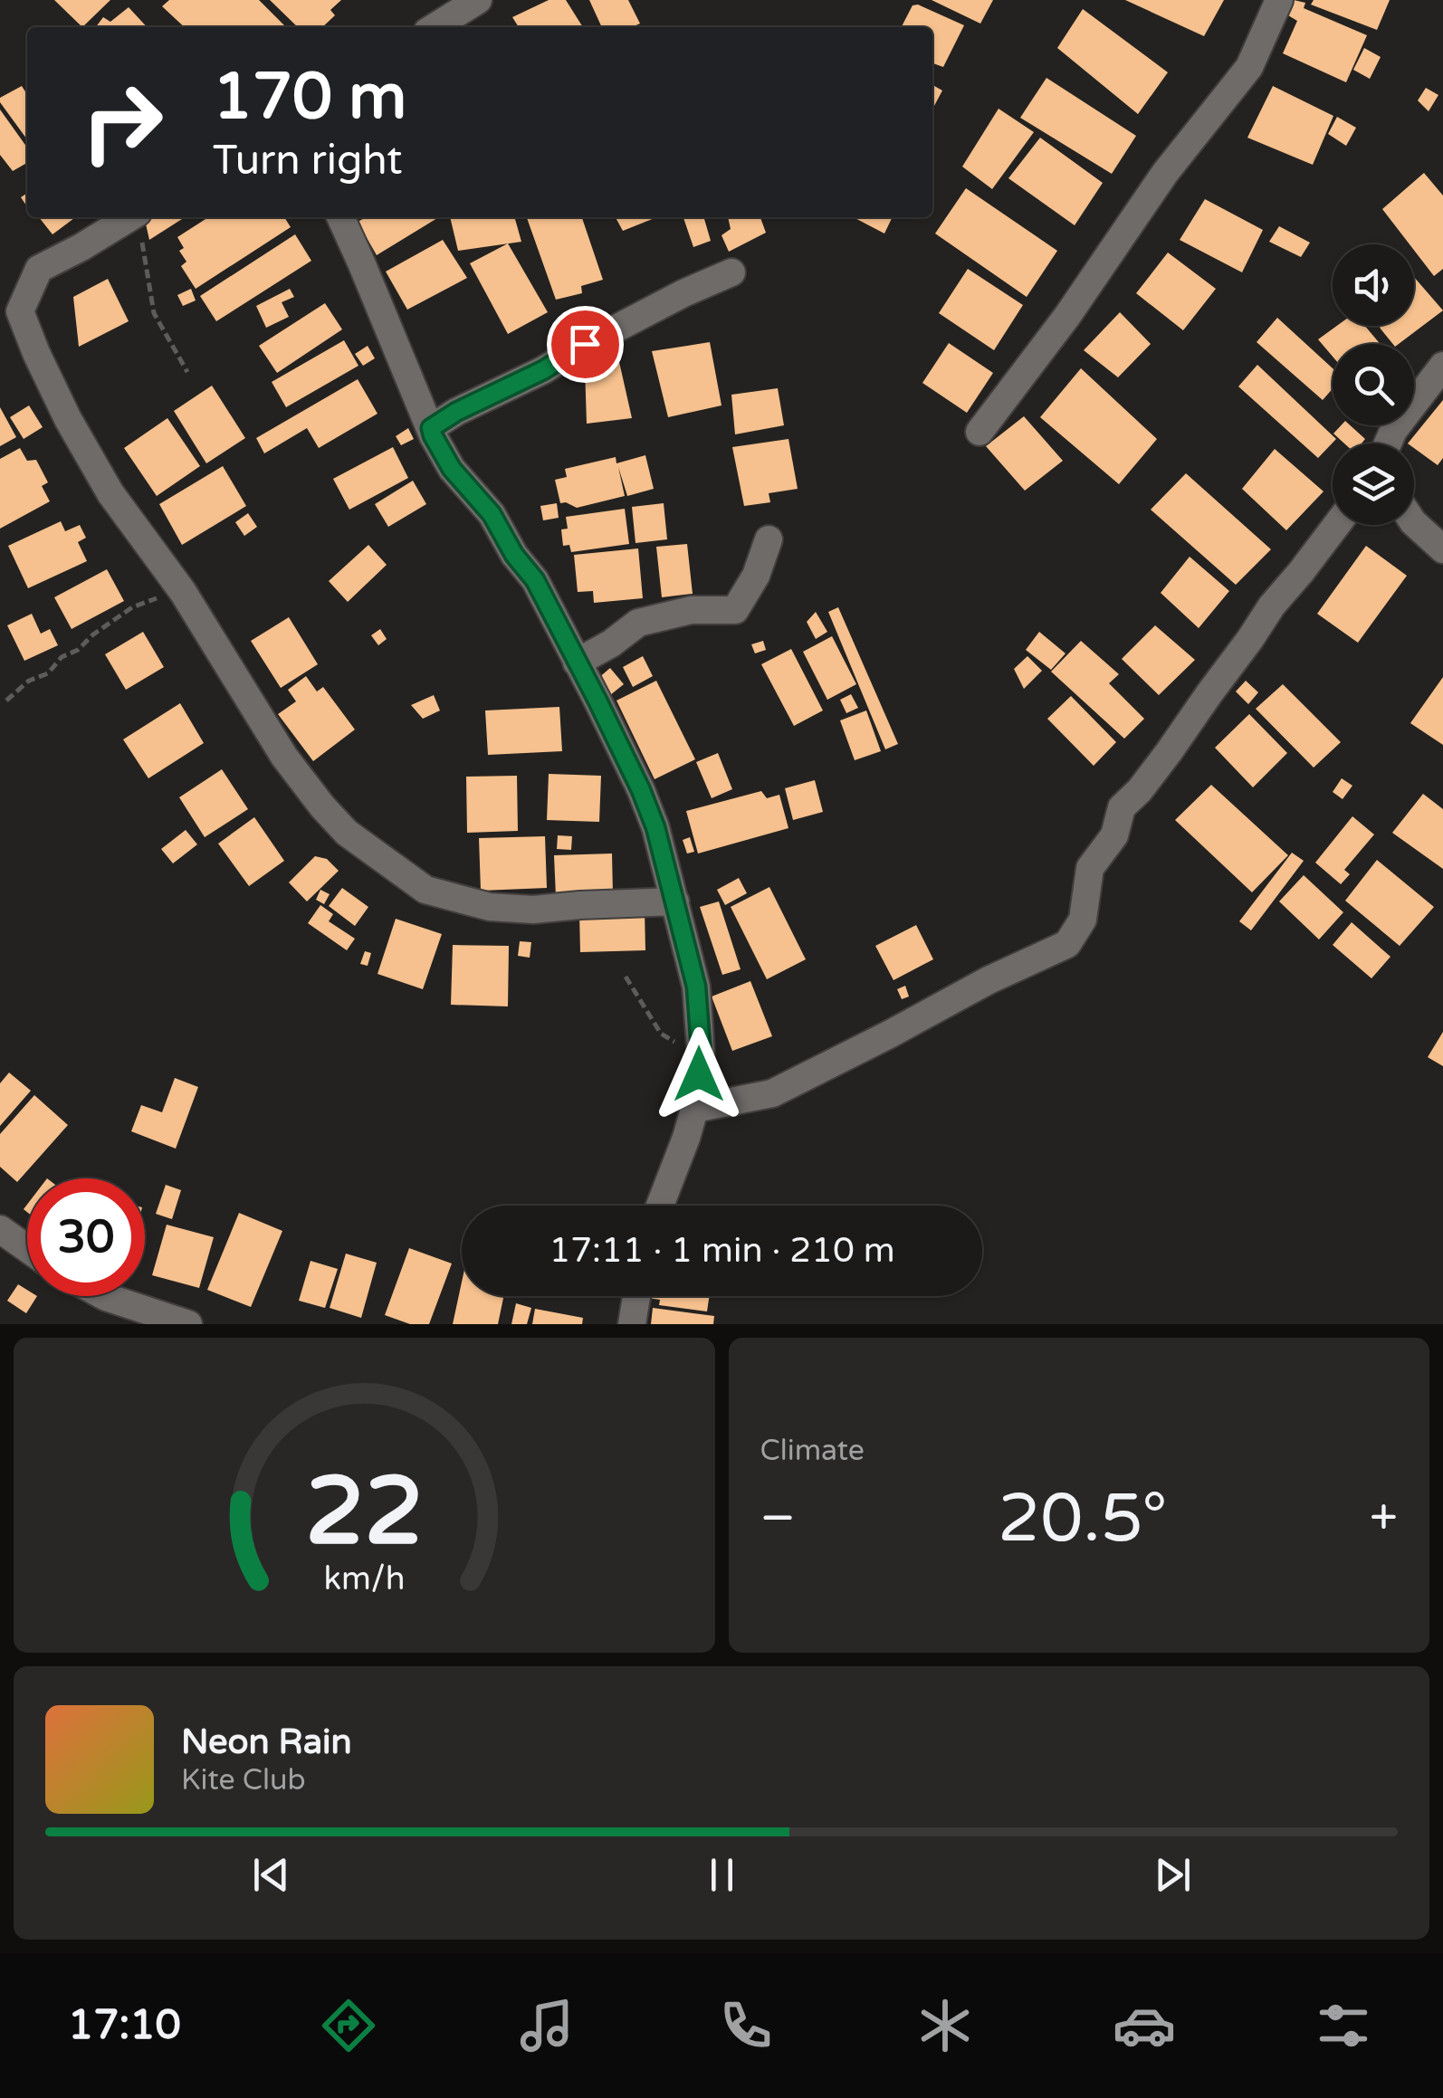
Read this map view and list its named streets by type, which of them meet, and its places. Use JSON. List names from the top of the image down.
{
  "page": {
    "turn": ["170 m", "Turn right"],
    "limit": "30",
    "trip": "17:11 · 1 min · 210 m",
    "tile": "Climate",
    "heat": ["−", "20.5°", "+"],
    "song": ["Neon Rain", "Kite Club"],
    "tabs": "17:10",
    "gauge": ["22", "km/h"]
  }
}
